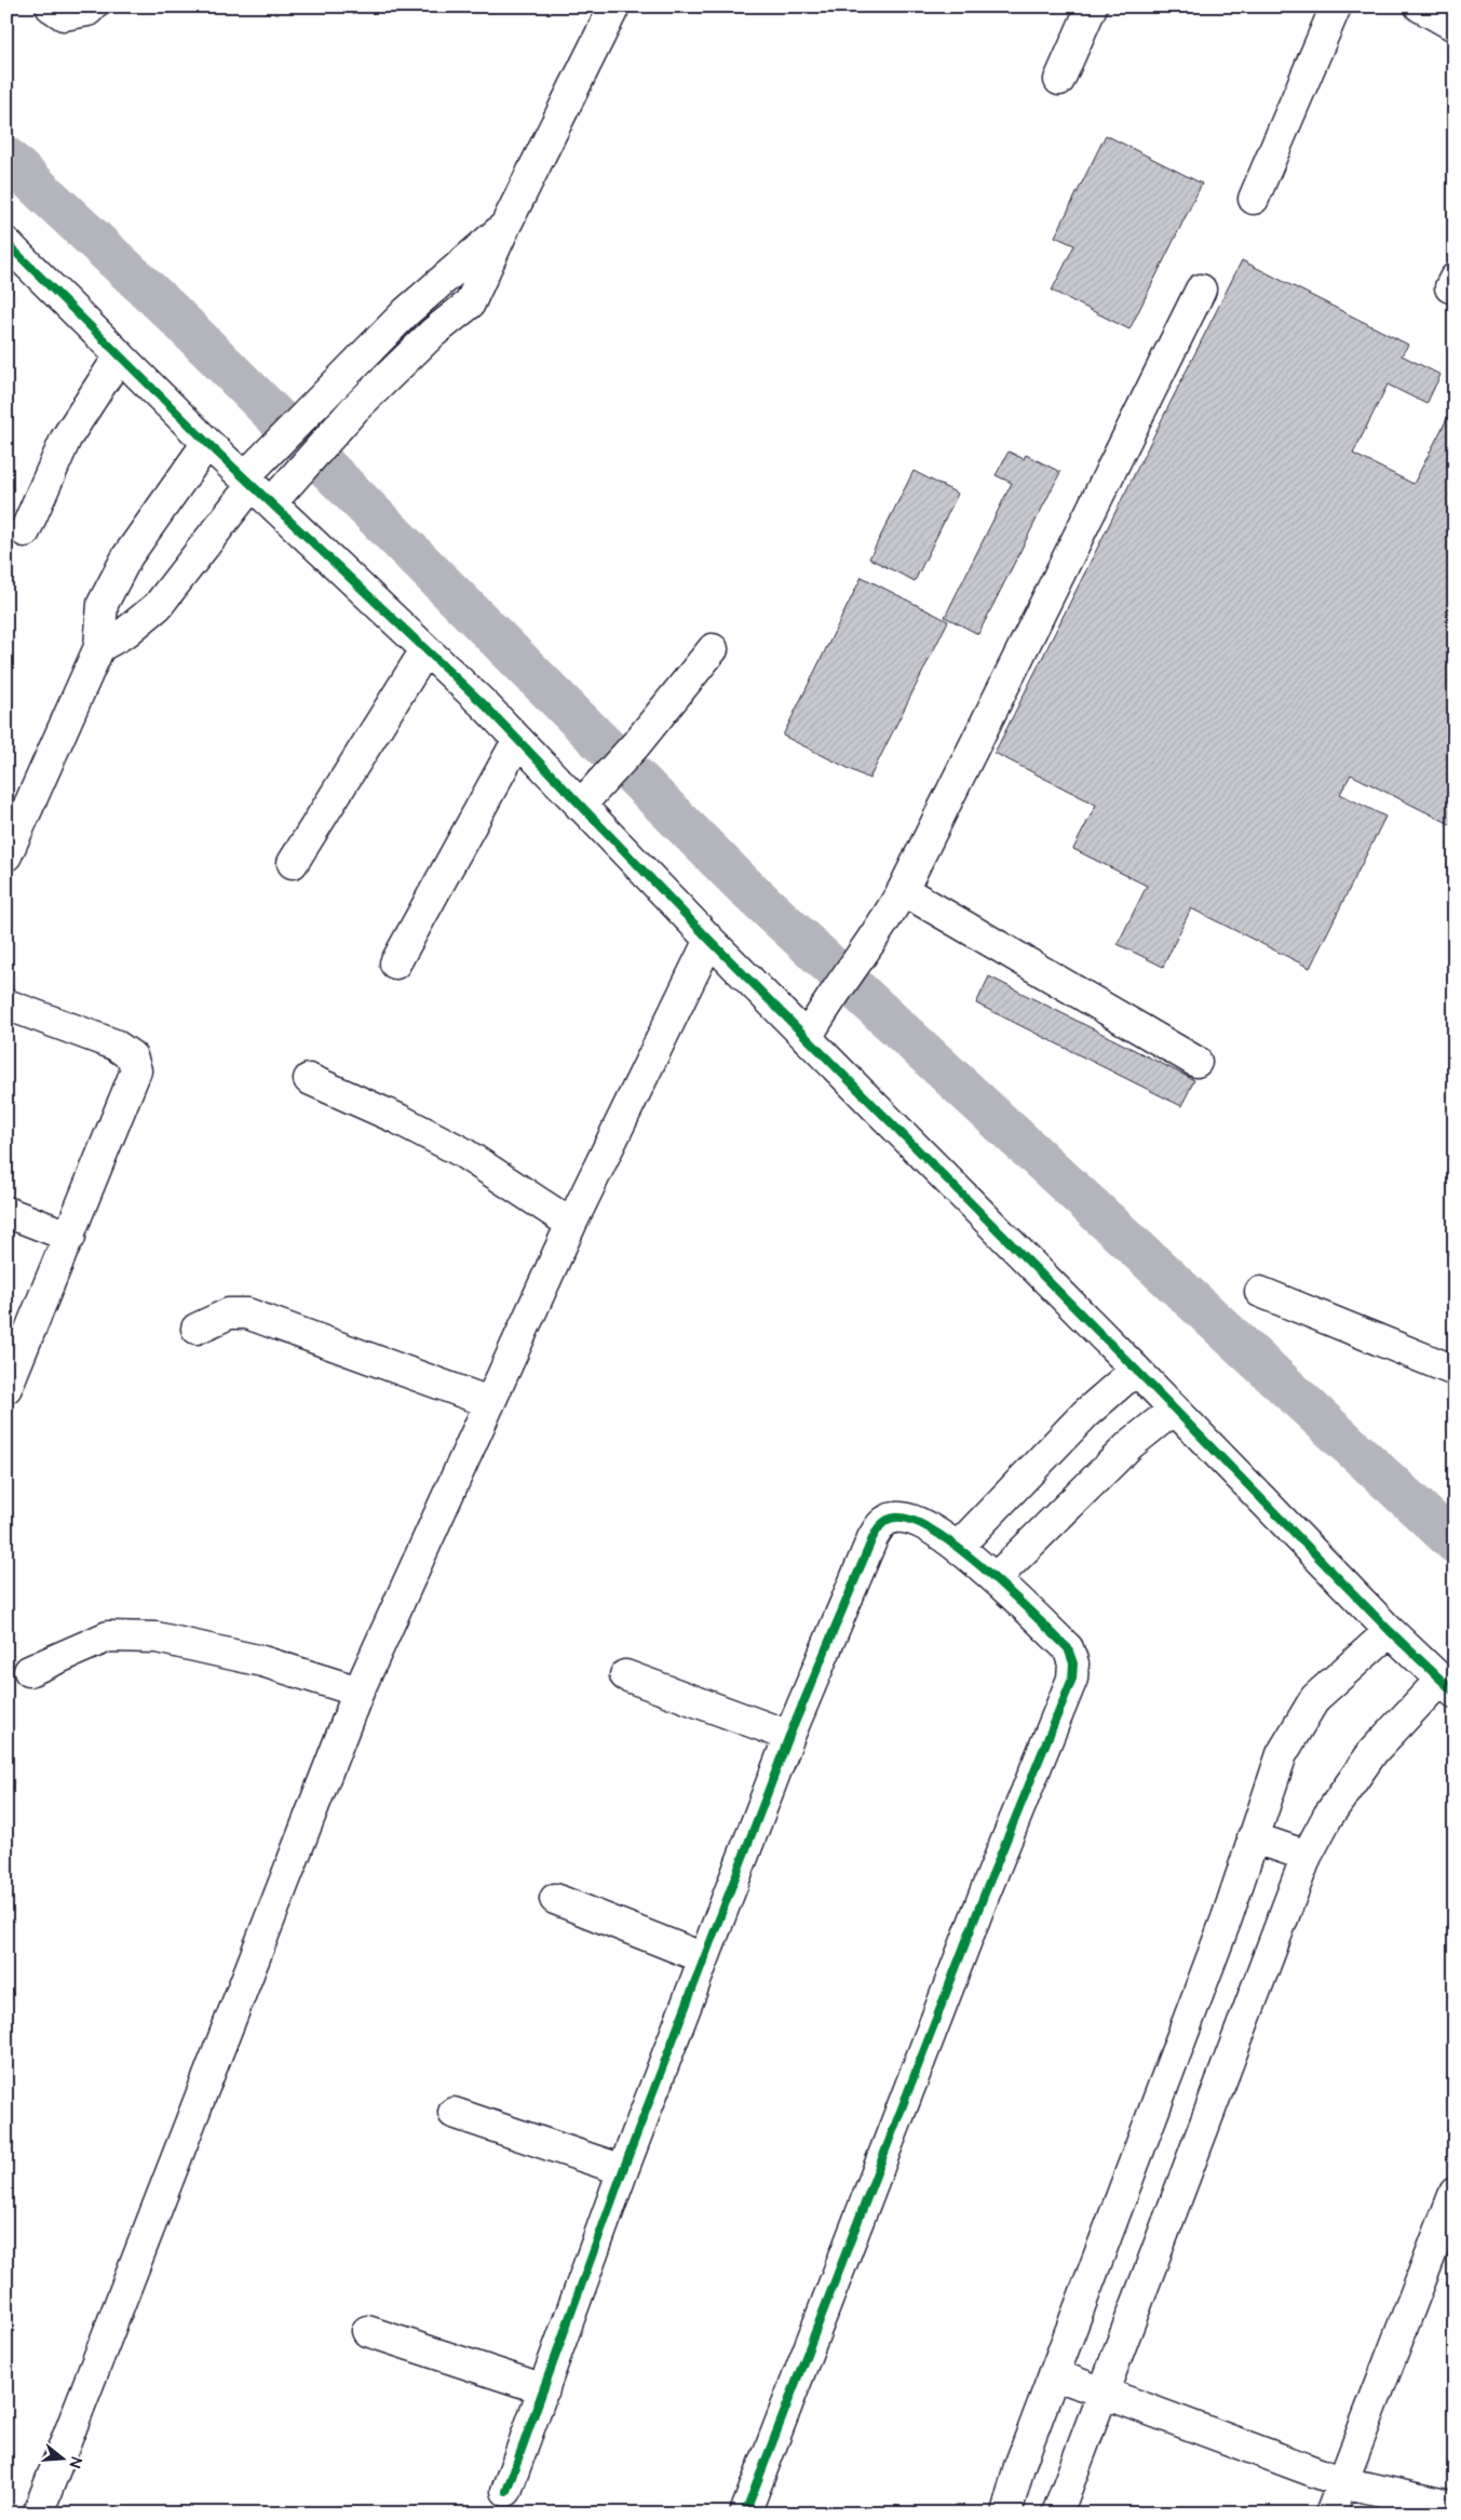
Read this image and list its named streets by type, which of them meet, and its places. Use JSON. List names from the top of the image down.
{
  "north": "right"
}
